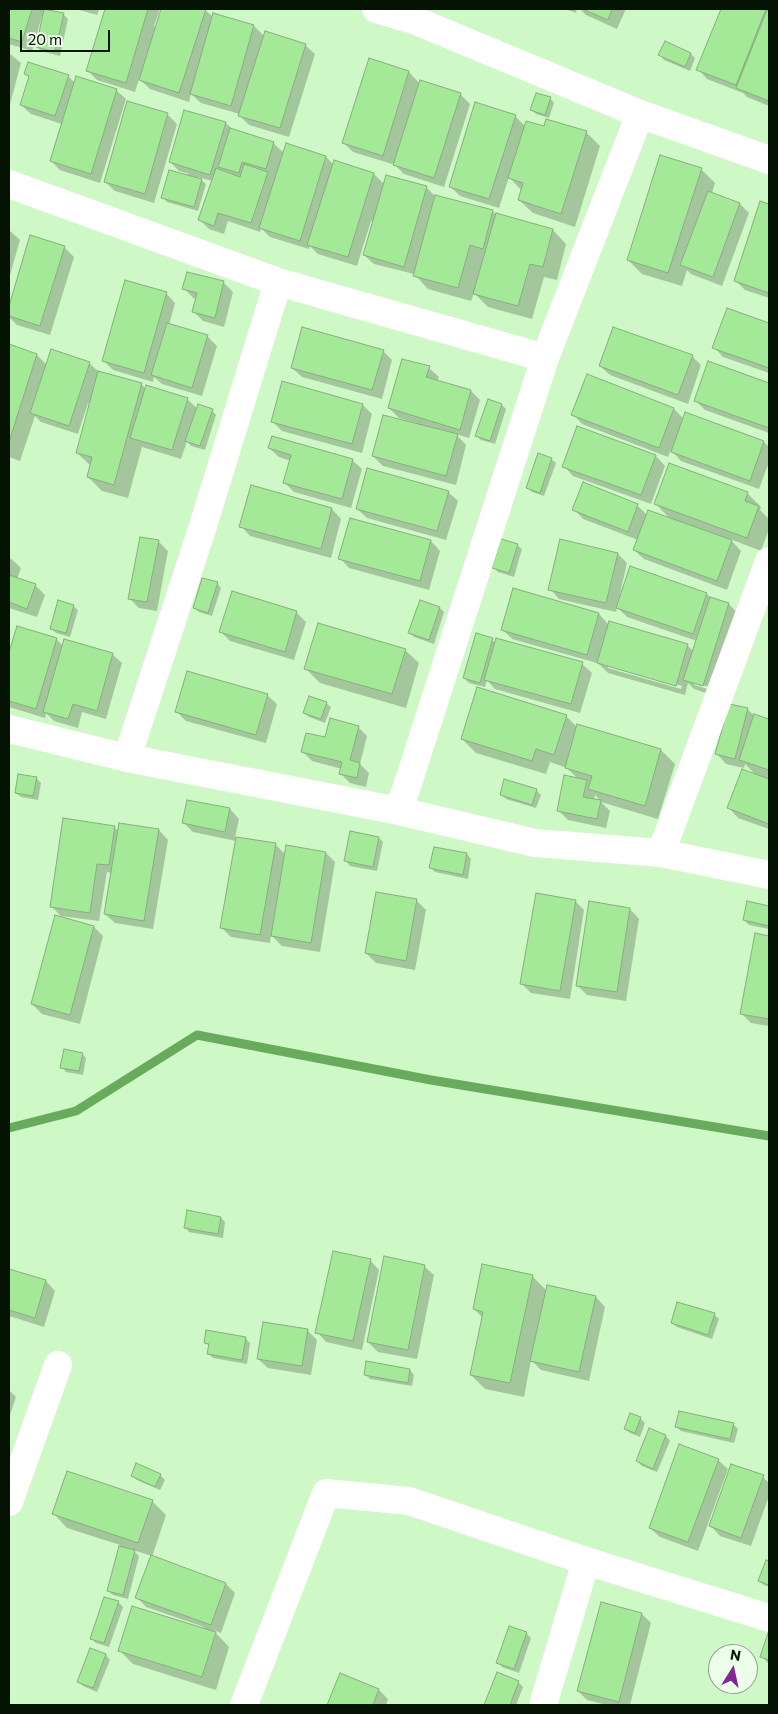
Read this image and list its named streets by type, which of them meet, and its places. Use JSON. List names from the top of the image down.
{
  "scale_bar": "20 m",
  "north": "top"
}
